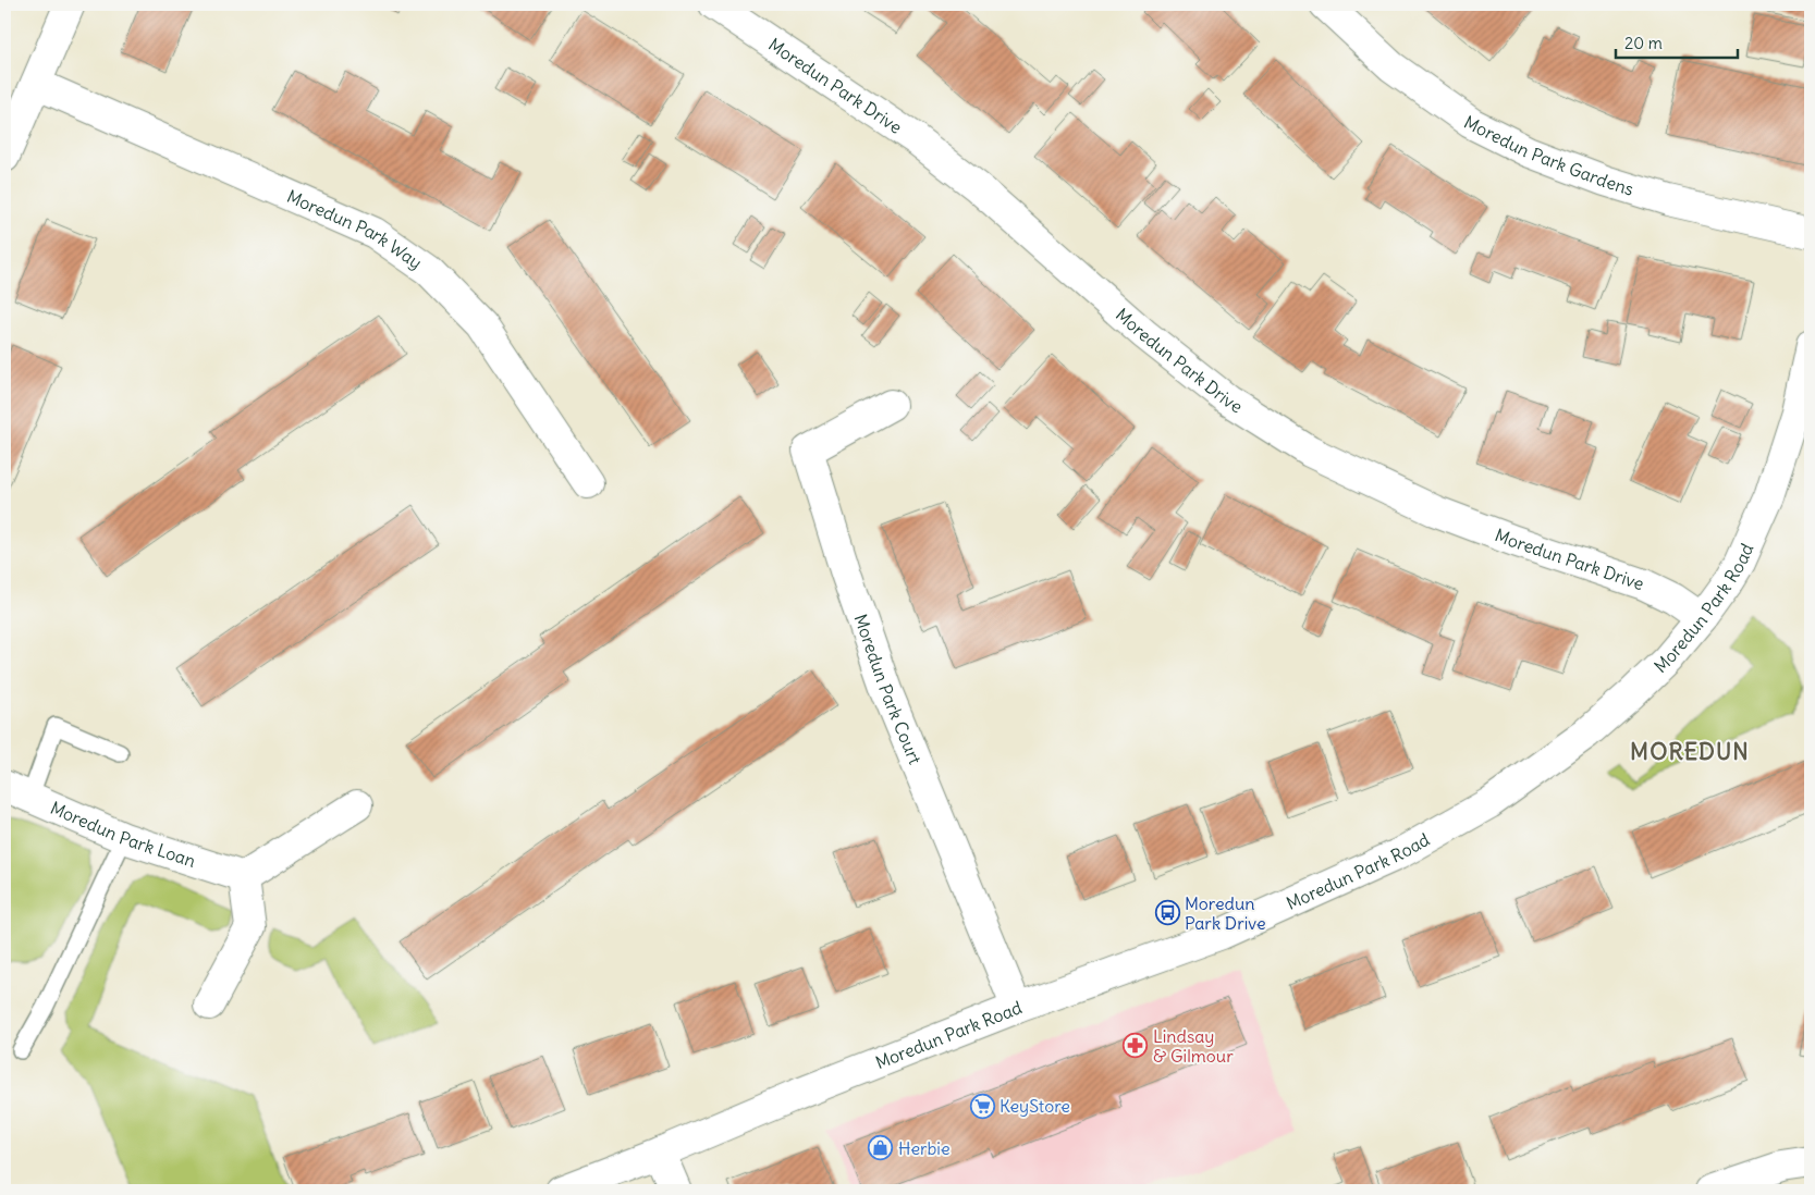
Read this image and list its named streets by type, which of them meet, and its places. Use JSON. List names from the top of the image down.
{
  "streets": {
    "street": [
      "Moredun Park Drive",
      "Moredun Park Gardens",
      "Moredun Park Way",
      "Moredun Park Road",
      "Moredun Park Court",
      "Moredun Park Loan"
    ]
  },
  "crossings": [
    ["Moredun Park Drive", "Moredun Park Road"],
    ["Moredun Park Road", "Moredun Park Court"]
  ],
  "districts": ["MOREDUN"],
  "places": {
    "bus stop": ["Moredun Park Drive"],
    "pharmacy": ["Lindsay & Gilmour"],
    "supermarket": ["KeyStore"],
    "shop": ["Herbie"]
  },
  "scale_bar": "20 m"
}
